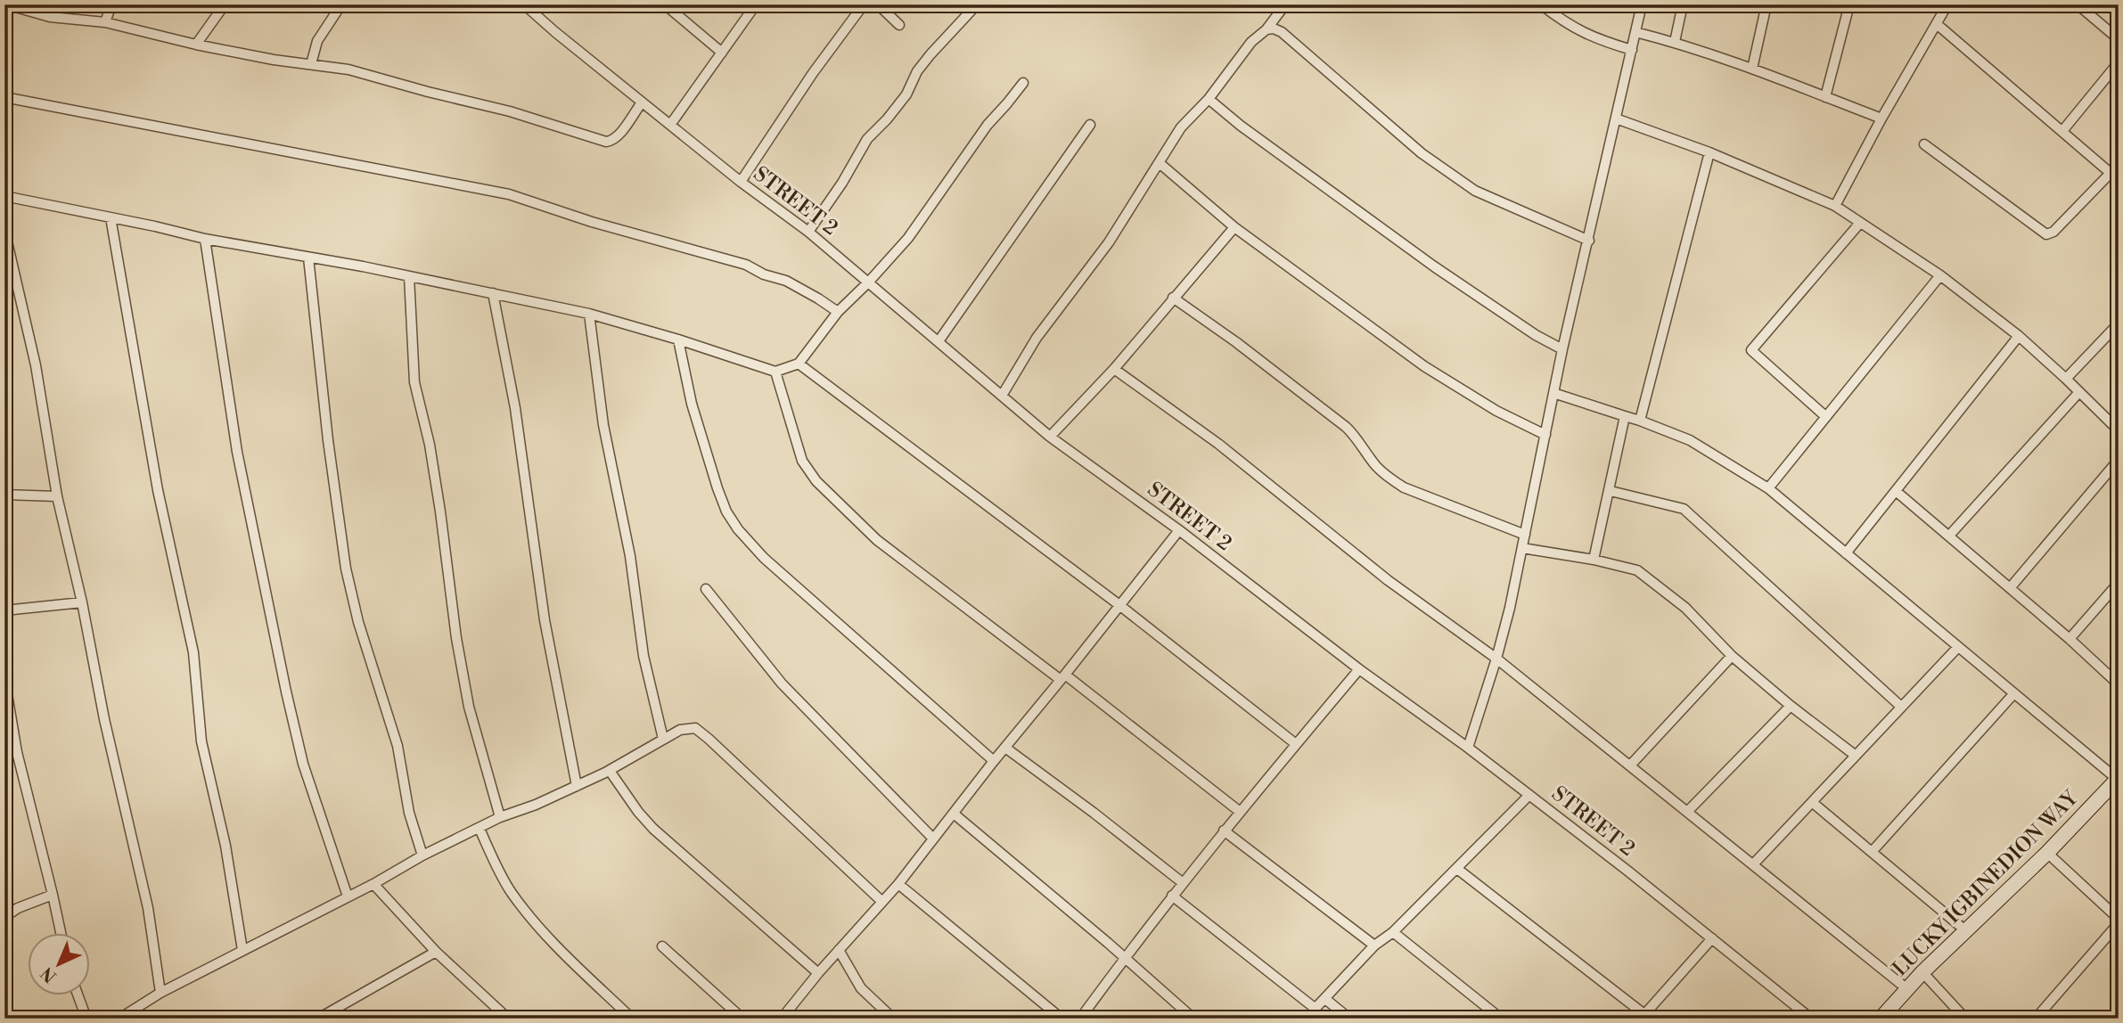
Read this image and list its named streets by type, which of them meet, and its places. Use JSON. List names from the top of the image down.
{
  "streets": {
    "street": ["STREET 2", "LUCKY IGBINEDION WAY"]
  },
  "north": "bottom left"
}
